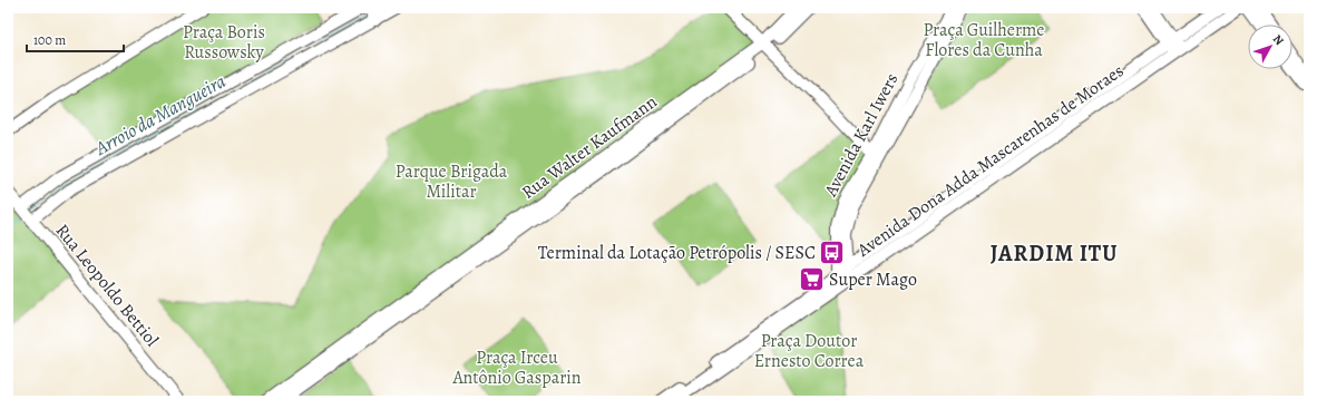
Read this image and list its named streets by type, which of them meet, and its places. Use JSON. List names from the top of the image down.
{
  "streets": {
    "street": [
      "Avenida Karl Iwers",
      "Rua Walter Kaufmann",
      "Avenida Dona Adda Mascarenhas de Moraes",
      "Rua Leopoldo Bettiol"
    ]
  },
  "crossings": [
    ["Avenida Karl Iwers", "Avenida Dona Adda Mascarenhas de Moraes"]
  ],
  "districts": ["JARDIM ITU"],
  "water": ["Arroio da Mangueira"],
  "parks": [
    "Praça Guilherme Flores da Cunha",
    "Praça Boris Russowsky",
    "Parque Brigada Militar",
    "Praça Doutor Ernesto Correa",
    "Praça Irceu Antônio Gasparin"
  ],
  "places": {
    "bus stop": ["Terminal da Lotação Petrópolis / SESC"],
    "supermarket": ["Super Mago"]
  },
  "scale_bar": "100 m",
  "north": "top right"
}
